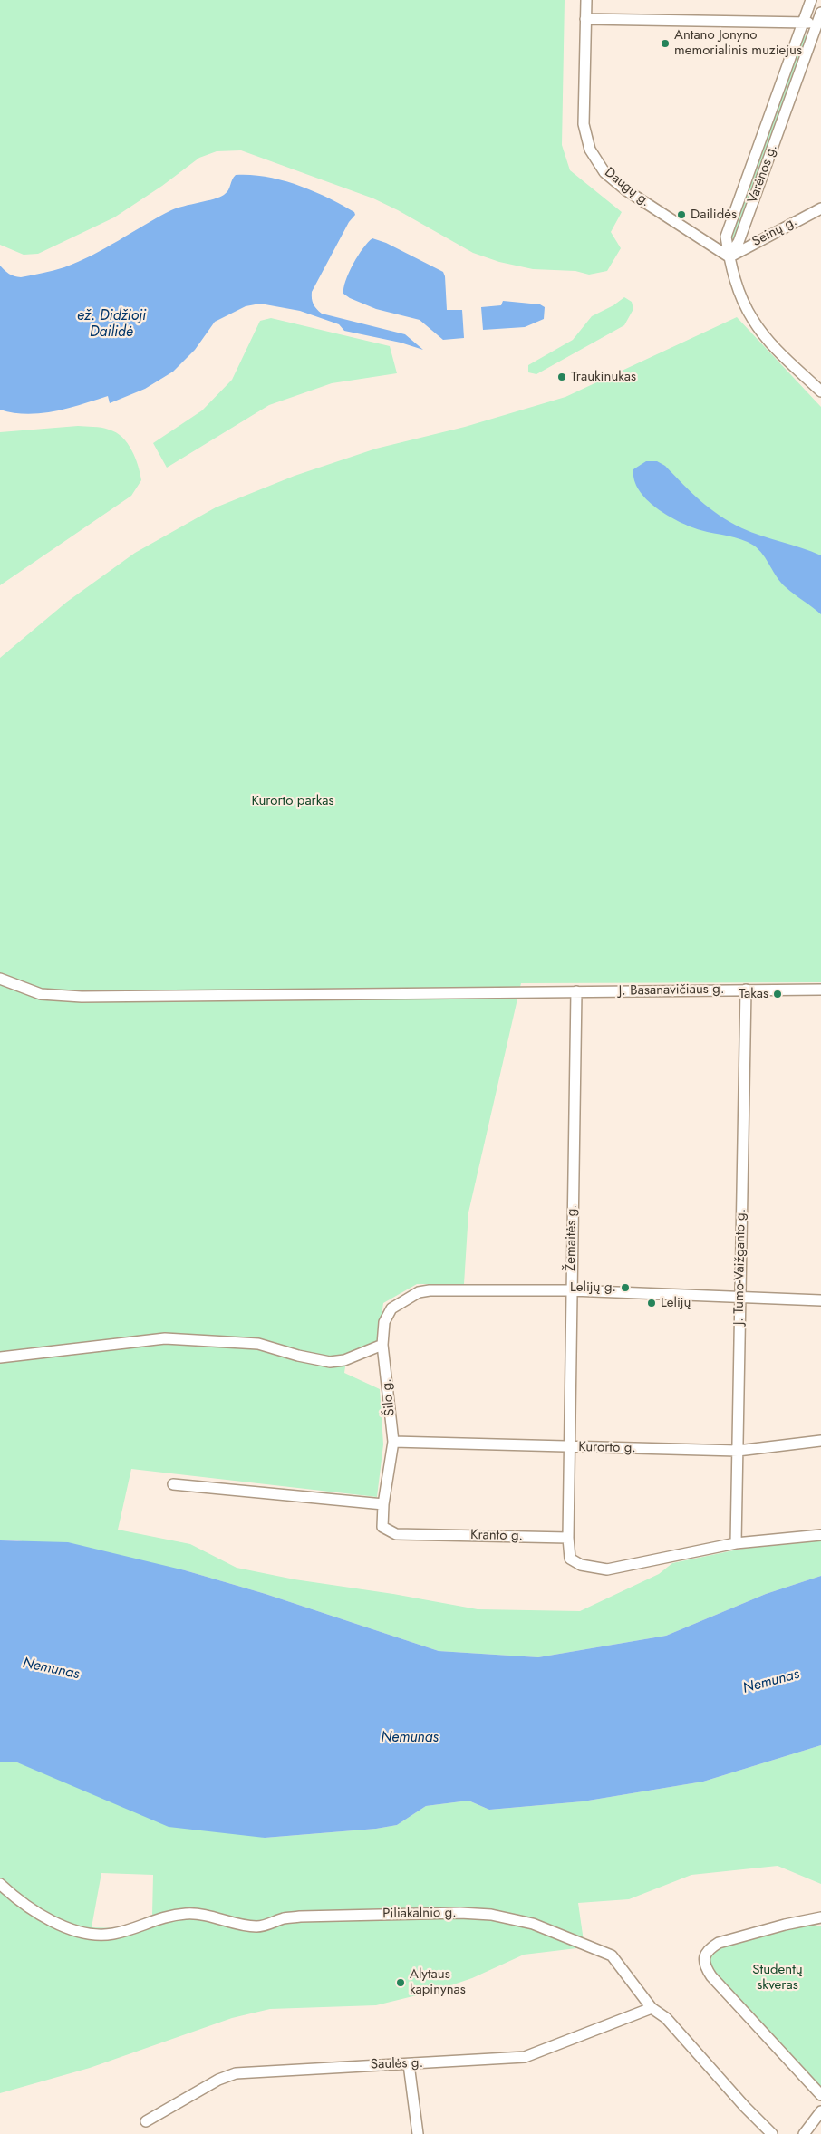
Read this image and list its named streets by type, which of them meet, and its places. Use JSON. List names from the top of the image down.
{
  "streets": {
    "street": [
      "Varėnos g.",
      "Daugų g.",
      "Seinų g.",
      "J. Basanavičiaus g.",
      "Žemaitės g.",
      "J. Tumo-Vaižganto g.",
      "Šilo g.",
      "Kurorto g.",
      "Kranto g.",
      "Piliakalnio g.",
      "Saulės g."
    ]
  },
  "crossings": [
    ["Varėnos g.", "Daugų g."],
    ["Varėnos g.", "Seinų g."],
    ["Daugų g.", "Seinų g."],
    ["J. Basanavičiaus g.", "Žemaitės g."],
    ["J. Basanavičiaus g.", "J. Tumo-Vaižganto g."],
    ["Žemaitės g.", "Šilo g."],
    ["Žemaitės g.", "Kurorto g."],
    ["Žemaitės g.", "Kranto g."],
    ["J. Tumo-Vaižganto g.", "Kurorto g."],
    ["Šilo g.", "Kurorto g."],
    ["Šilo g.", "Kranto g."],
    ["Piliakalnio g.", "Saulės g."]
  ],
  "water": ["ež. Didžioji Dailidė", "Nemunas"],
  "parks": ["Kurorto parkas", "Studentų skveras"],
  "places": [
    "Antano Jonyno memorialinis muziejus",
    "Dailidės",
    "Traukinukas",
    "Takas",
    "Lelijų g.",
    "Lelijų",
    "Alytaus kapinynas"
  ]
}
